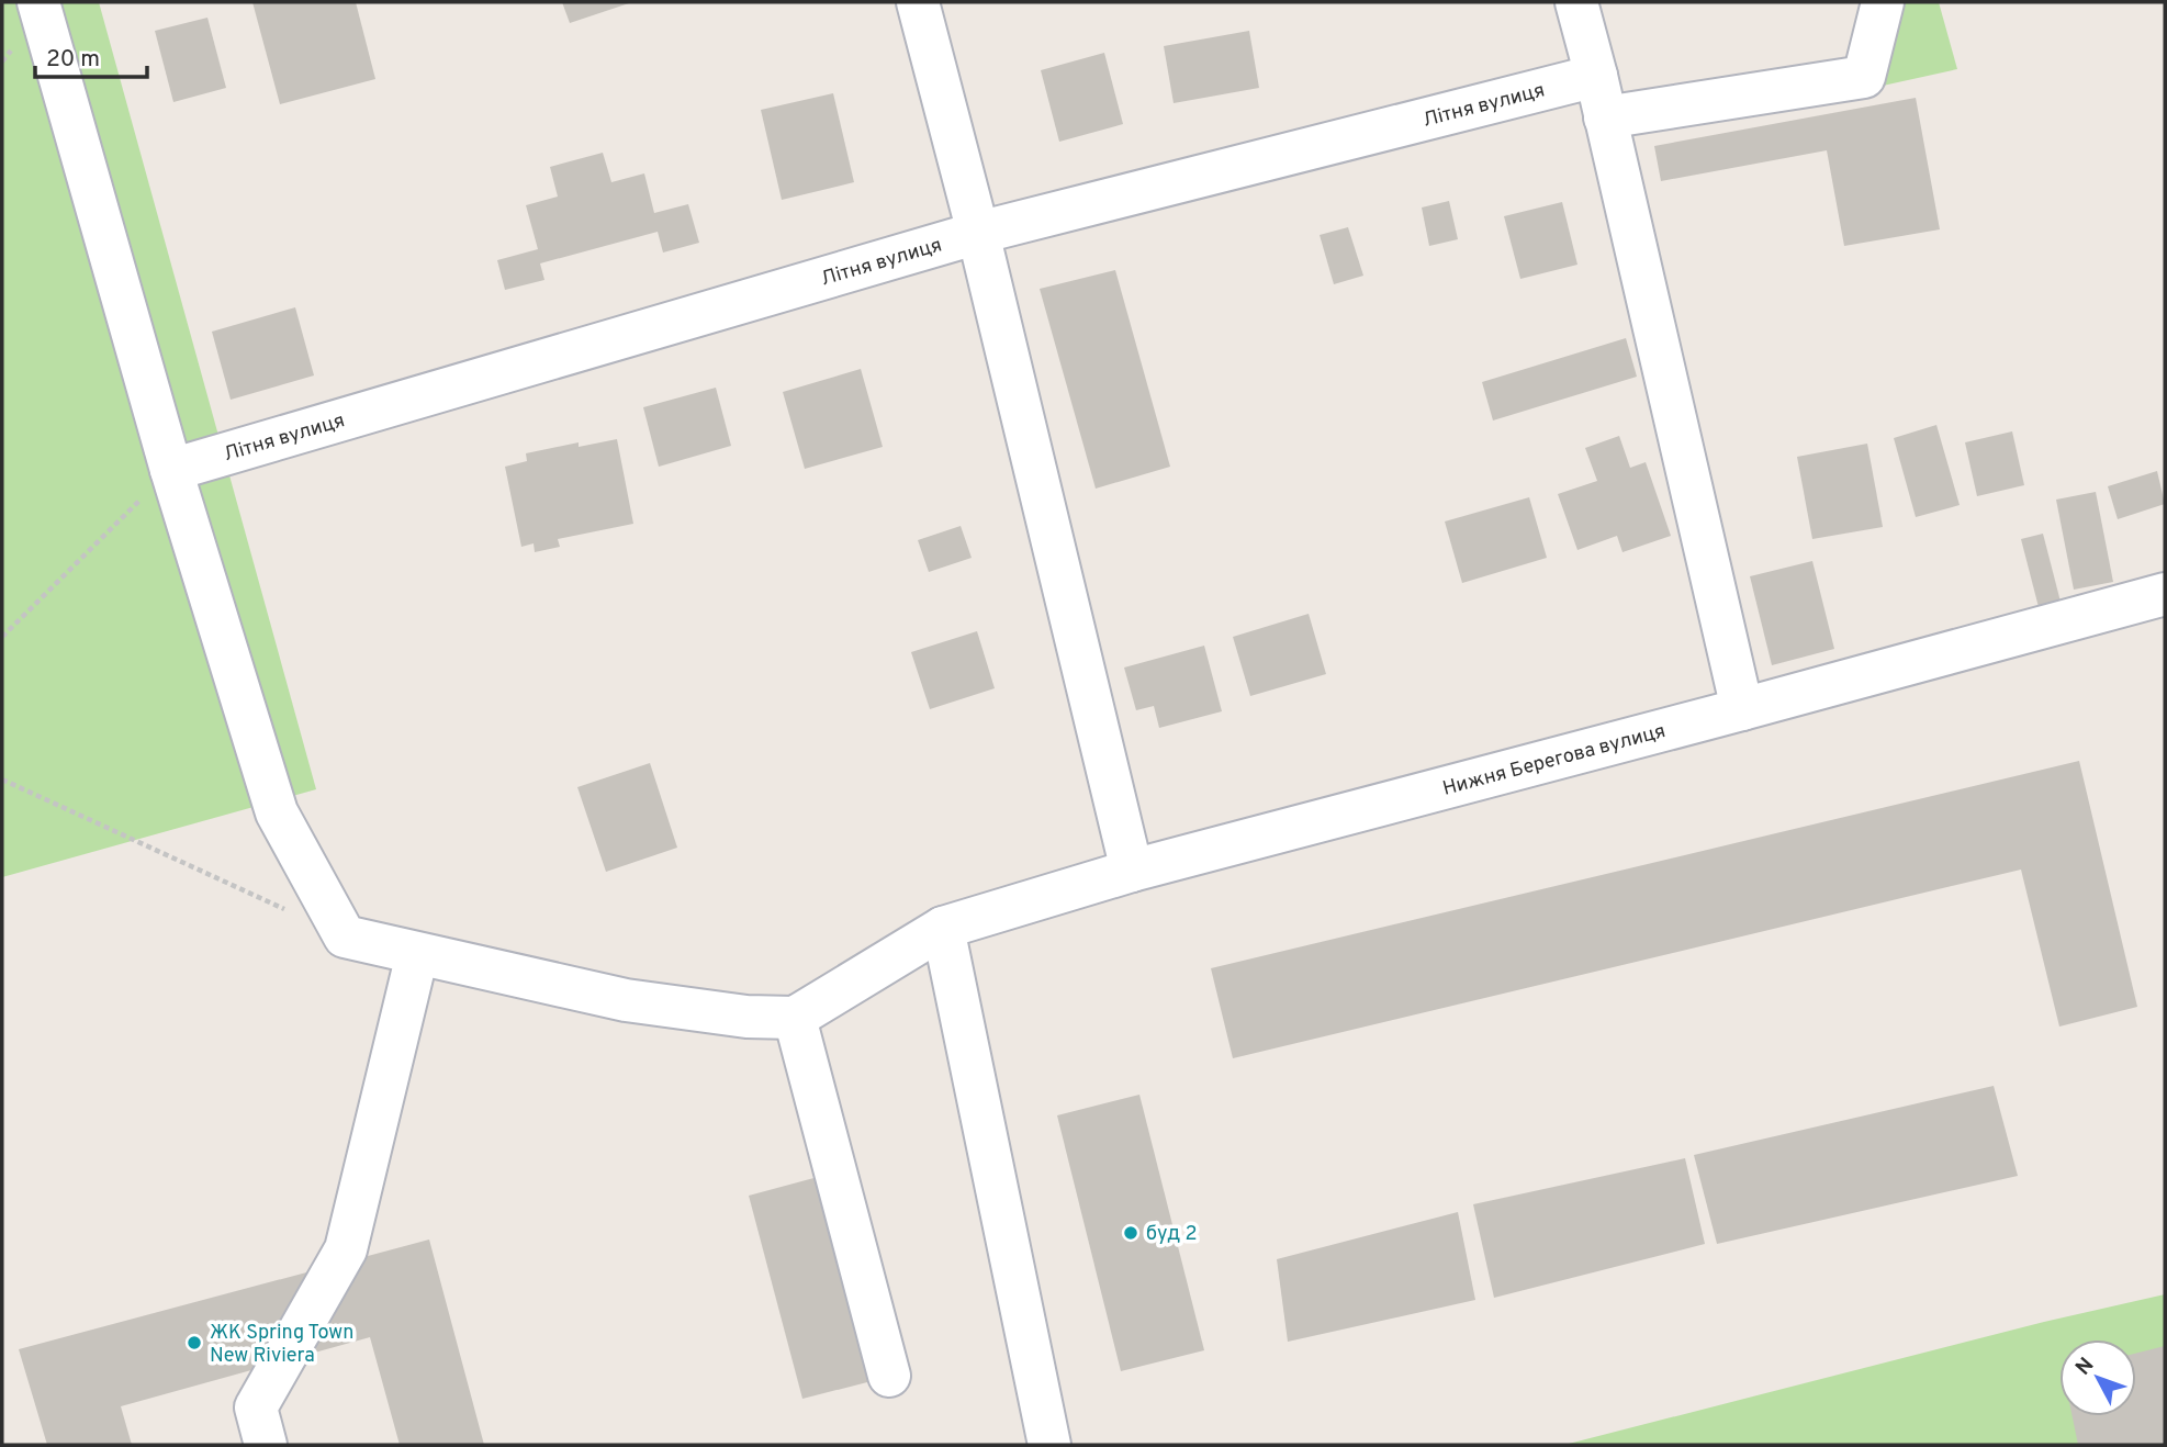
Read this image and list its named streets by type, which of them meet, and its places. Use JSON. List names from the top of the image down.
{
  "streets": {
    "street": ["Літня вулиця", "Нижня Берегова вулиця"]
  },
  "places": ["буд 2", "ЖК Spring Town New Riviera"],
  "scale_bar": "20 m",
  "north": "top left"
}
